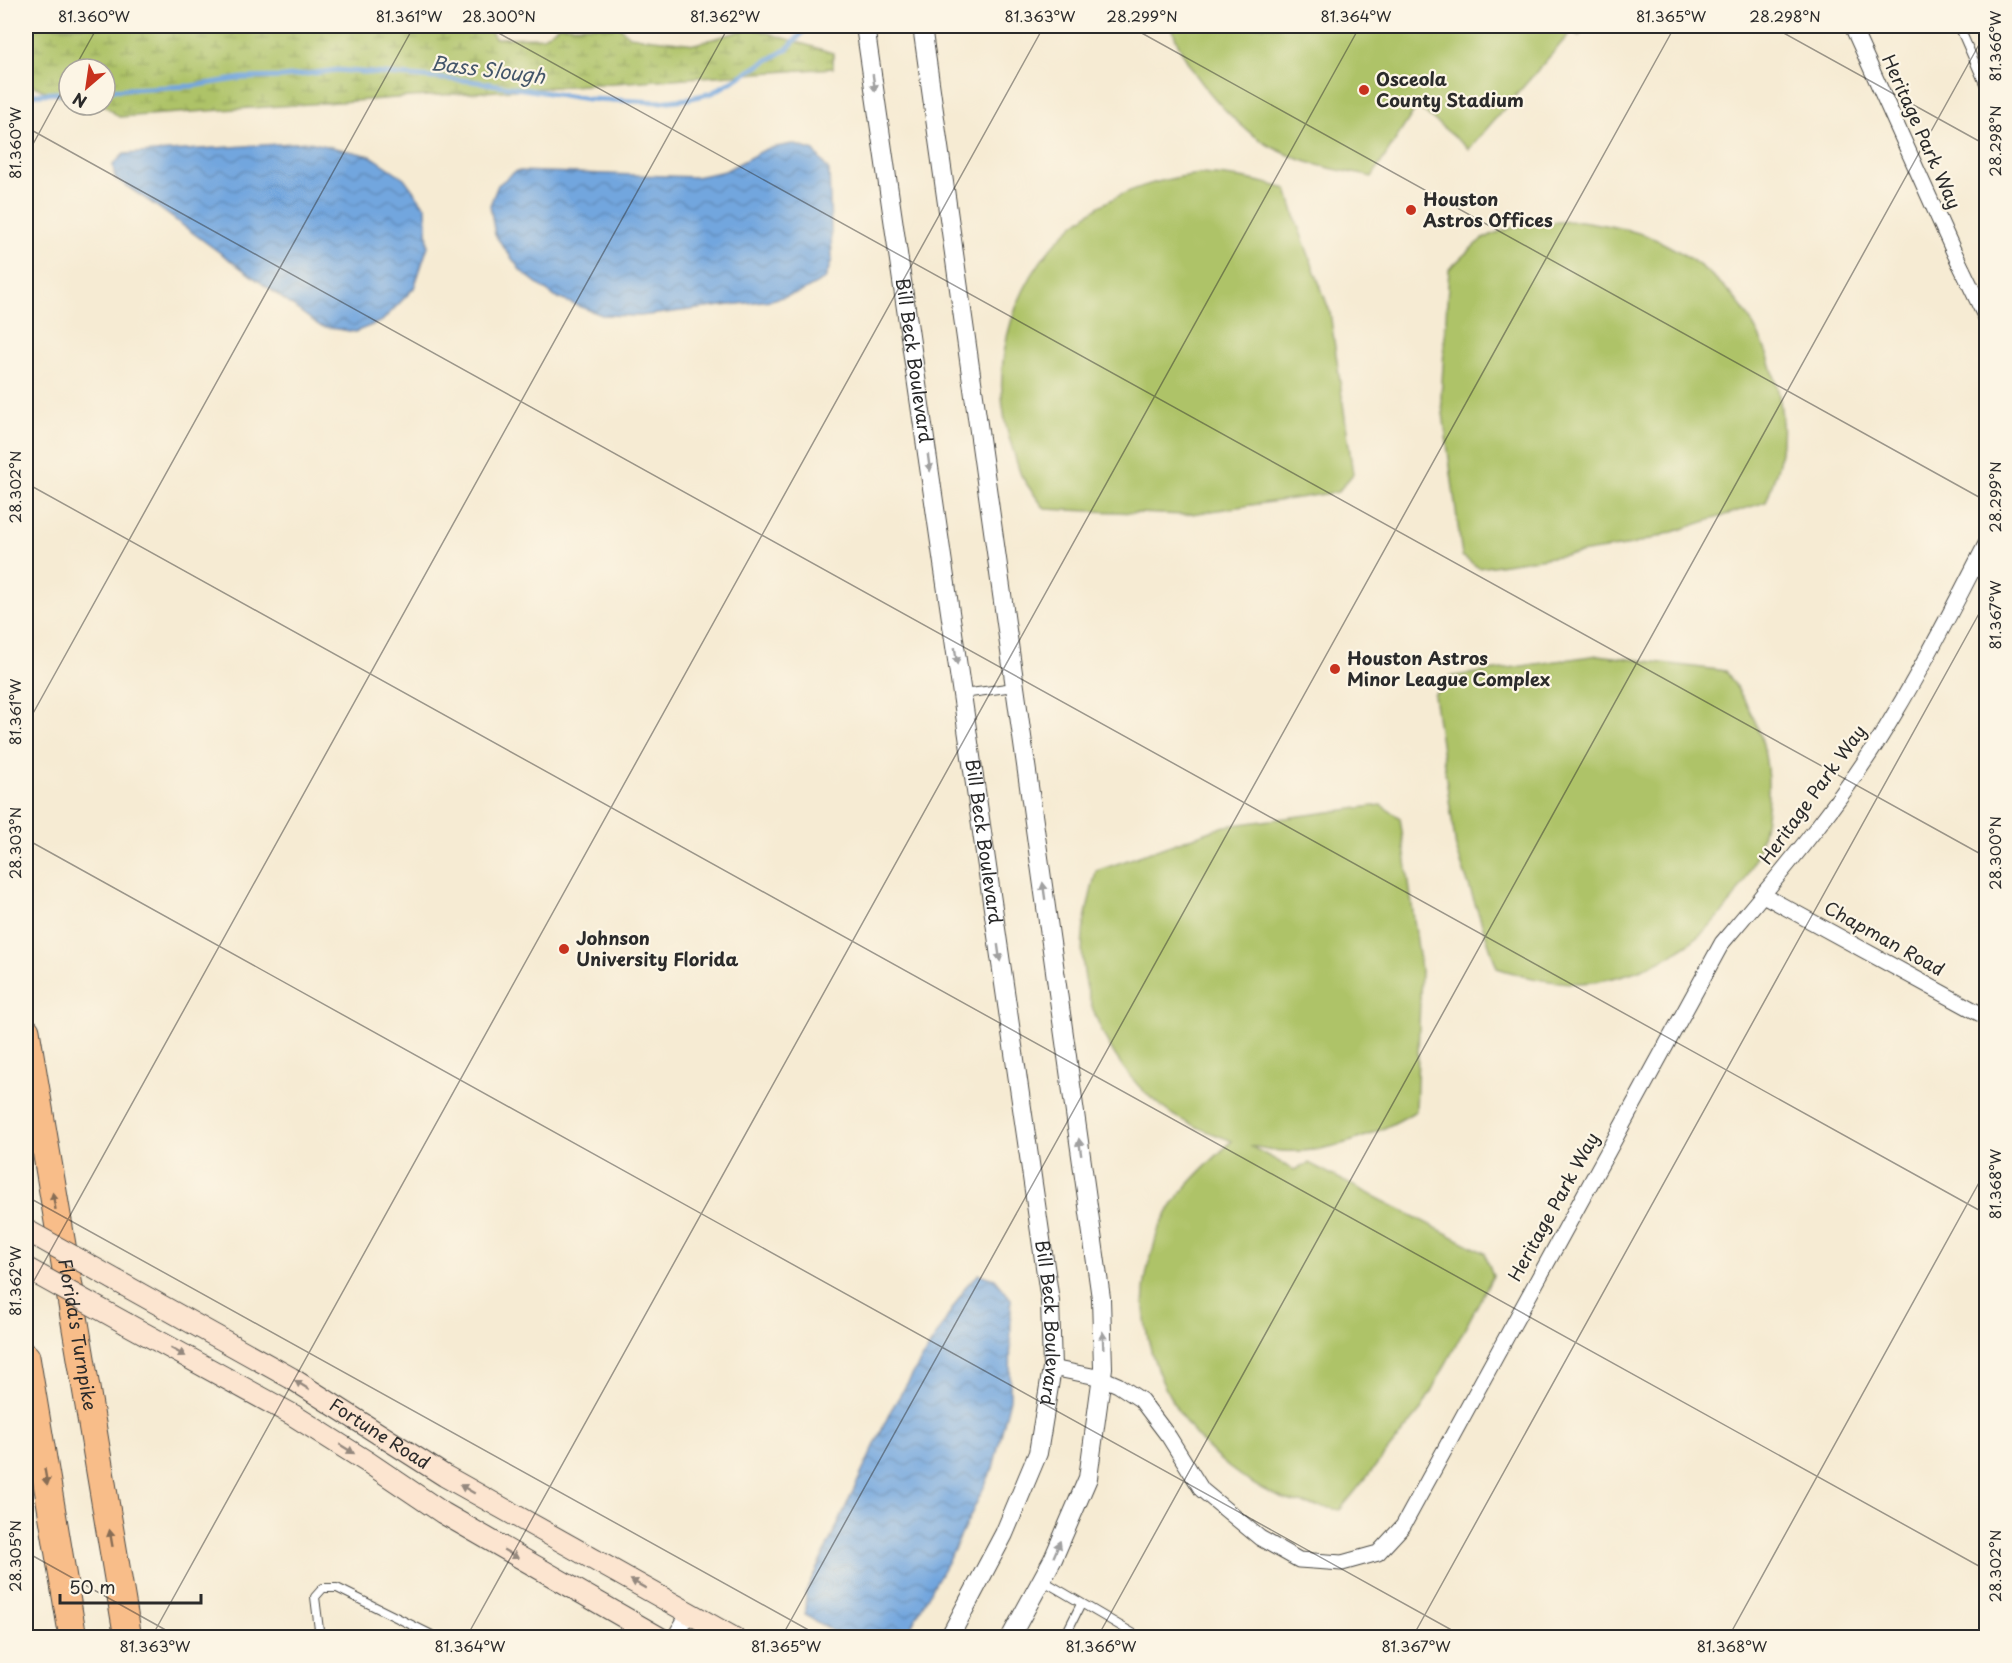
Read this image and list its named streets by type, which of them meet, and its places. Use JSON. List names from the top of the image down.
{
  "streets": {
    "highway": ["Florida's Turnpike"],
    "main road": ["Fortune Road"],
    "street": ["Heritage Park Way", "Bill Beck Boulevard", "Chapman Road"]
  },
  "crossings": [
    ["Heritage Park Way", "Bill Beck Boulevard"],
    ["Heritage Park Way", "Chapman Road"]
  ],
  "water": ["Bass Slough"],
  "places": [
    "Osceola County Stadium",
    "Houston Astros Offices",
    "Houston Astros Minor League Complex",
    "Johnson University Florida"
  ],
  "scale_bar": "50 m",
  "north": "bottom left",
  "coordinates": [
    "81.360°W",
    "81.361°W",
    "28.300°N",
    "81.362°W",
    "81.363°W",
    "28.299°N",
    "81.364°W",
    "81.365°W",
    "28.298°N",
    "81.366°W",
    "28.302°N",
    "81.367°W",
    "28.303°N",
    "81.368°W",
    "28.305°N"
  ]
}
